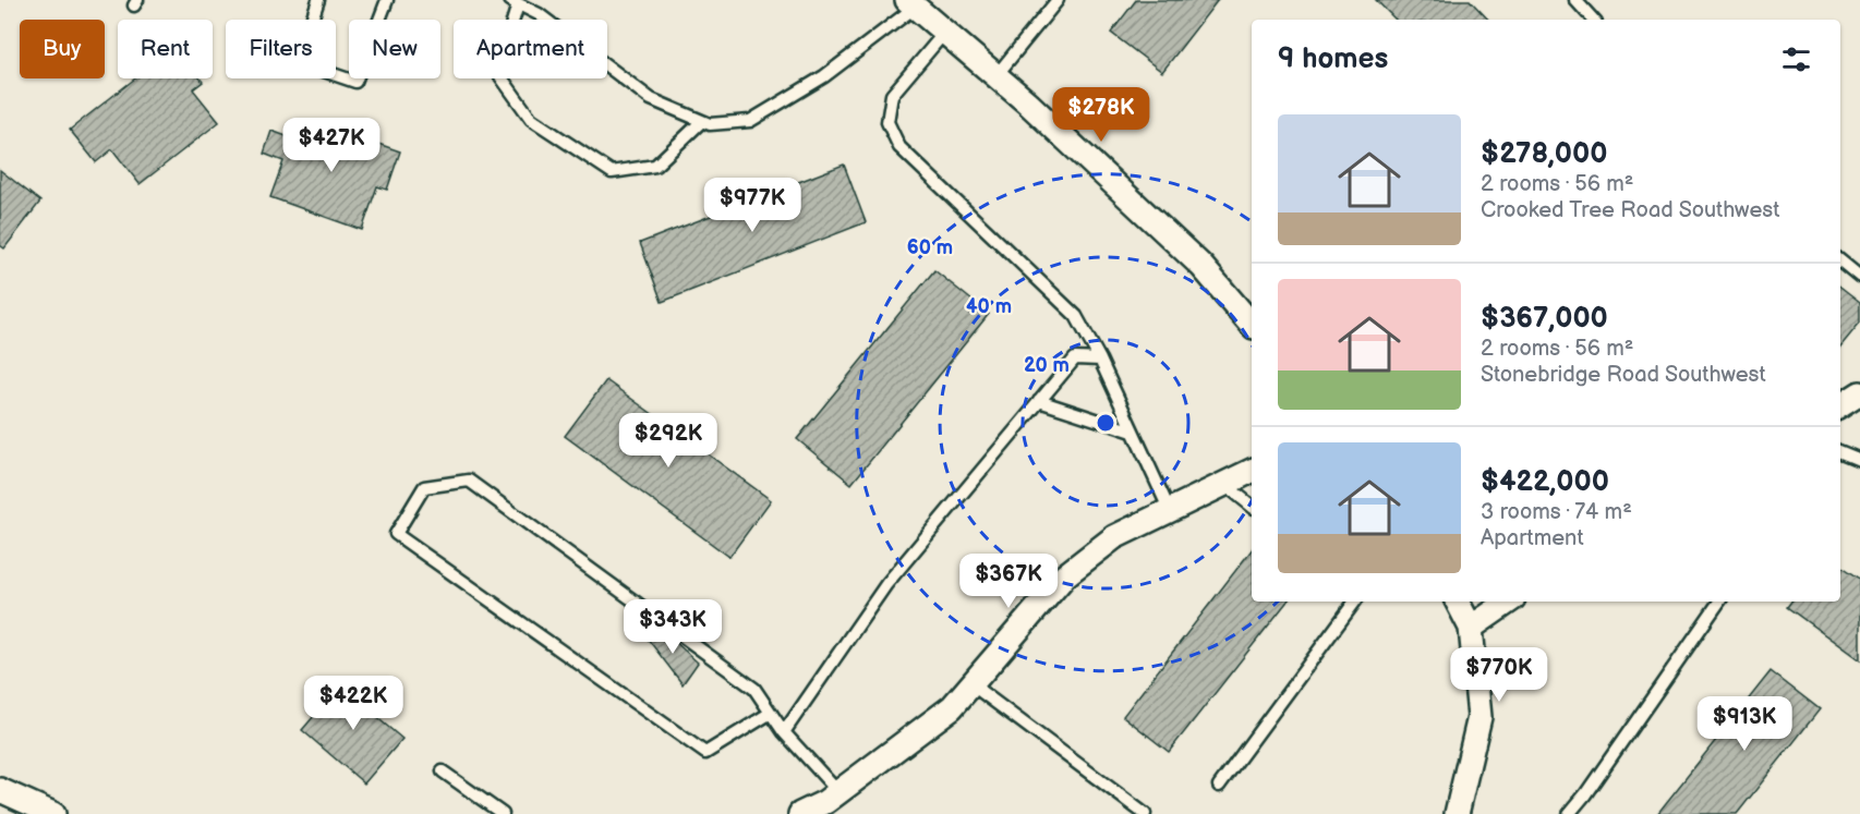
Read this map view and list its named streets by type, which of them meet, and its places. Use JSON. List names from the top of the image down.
{
  "page": {
    "chip": [
      "Buy",
      "Rent",
      "Filters",
      "New",
      "Apartment"
    ],
    "heading": "9 homes",
    "price": [
      "$278K",
      "$427K",
      "$977K",
      "$292K",
      "$367K",
      "$343K",
      "$770K",
      "$422K",
      "$913K"
    ],
    "list": [
      {
        "name": "$278,000",
        "note": "2 rooms · 56 m² · Crooked Tree Road Southwest"
      },
      {
        "name": "$367,000",
        "note": "2 rooms · 56 m² · Stonebridge Road Southwest"
      },
      {
        "name": "$422,000",
        "note": "3 rooms · 74 m² · Apartment"
      }
    ]
  },
  "rings": ["60 m", "40 m", "20 m"]
}
